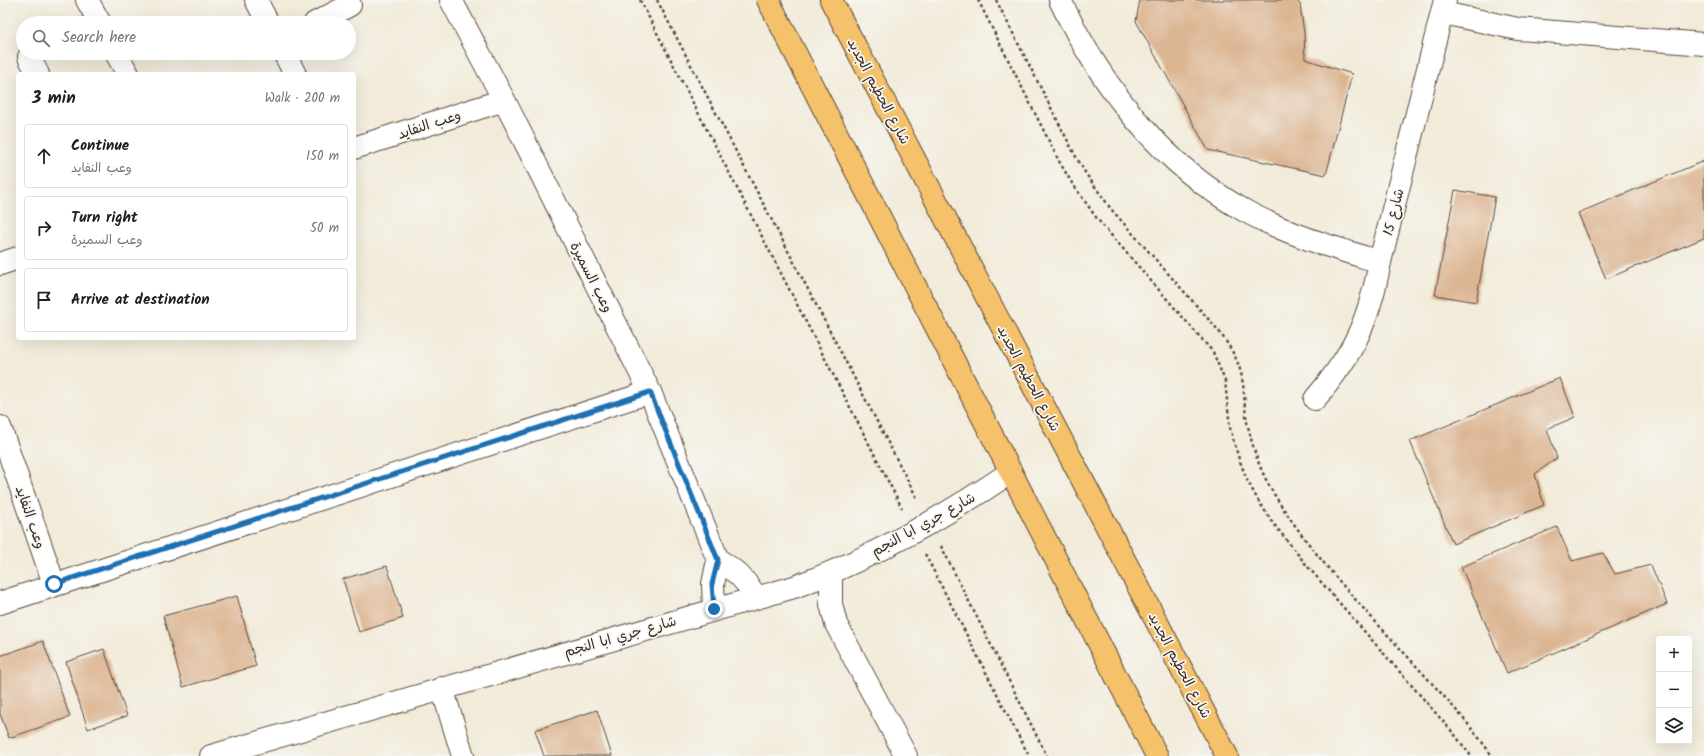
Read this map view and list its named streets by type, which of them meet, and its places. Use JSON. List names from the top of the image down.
{
  "streets": {
    "main road": ["شارع الحطيم الجديد"],
    "street": [
      "وعب النفايد",
      "شارع 15",
      "وعب السميرة",
      "شارع جري ابا النجم"
    ]
  },
  "crossings": [
    ["وعب النفايد", "وعب السميرة"]
  ],
  "page": {
    "search": "Search here",
    "heading": ["3 min", "Walk · 200 m"],
    "list": [
      ["Continue", "وعب النفايد", "150 m"],
      ["Turn right", "وعب السميرة", "50 m"],
      "Arrive at destination"
    ],
    "map_buttons": ["+", "−"]
  }
}
